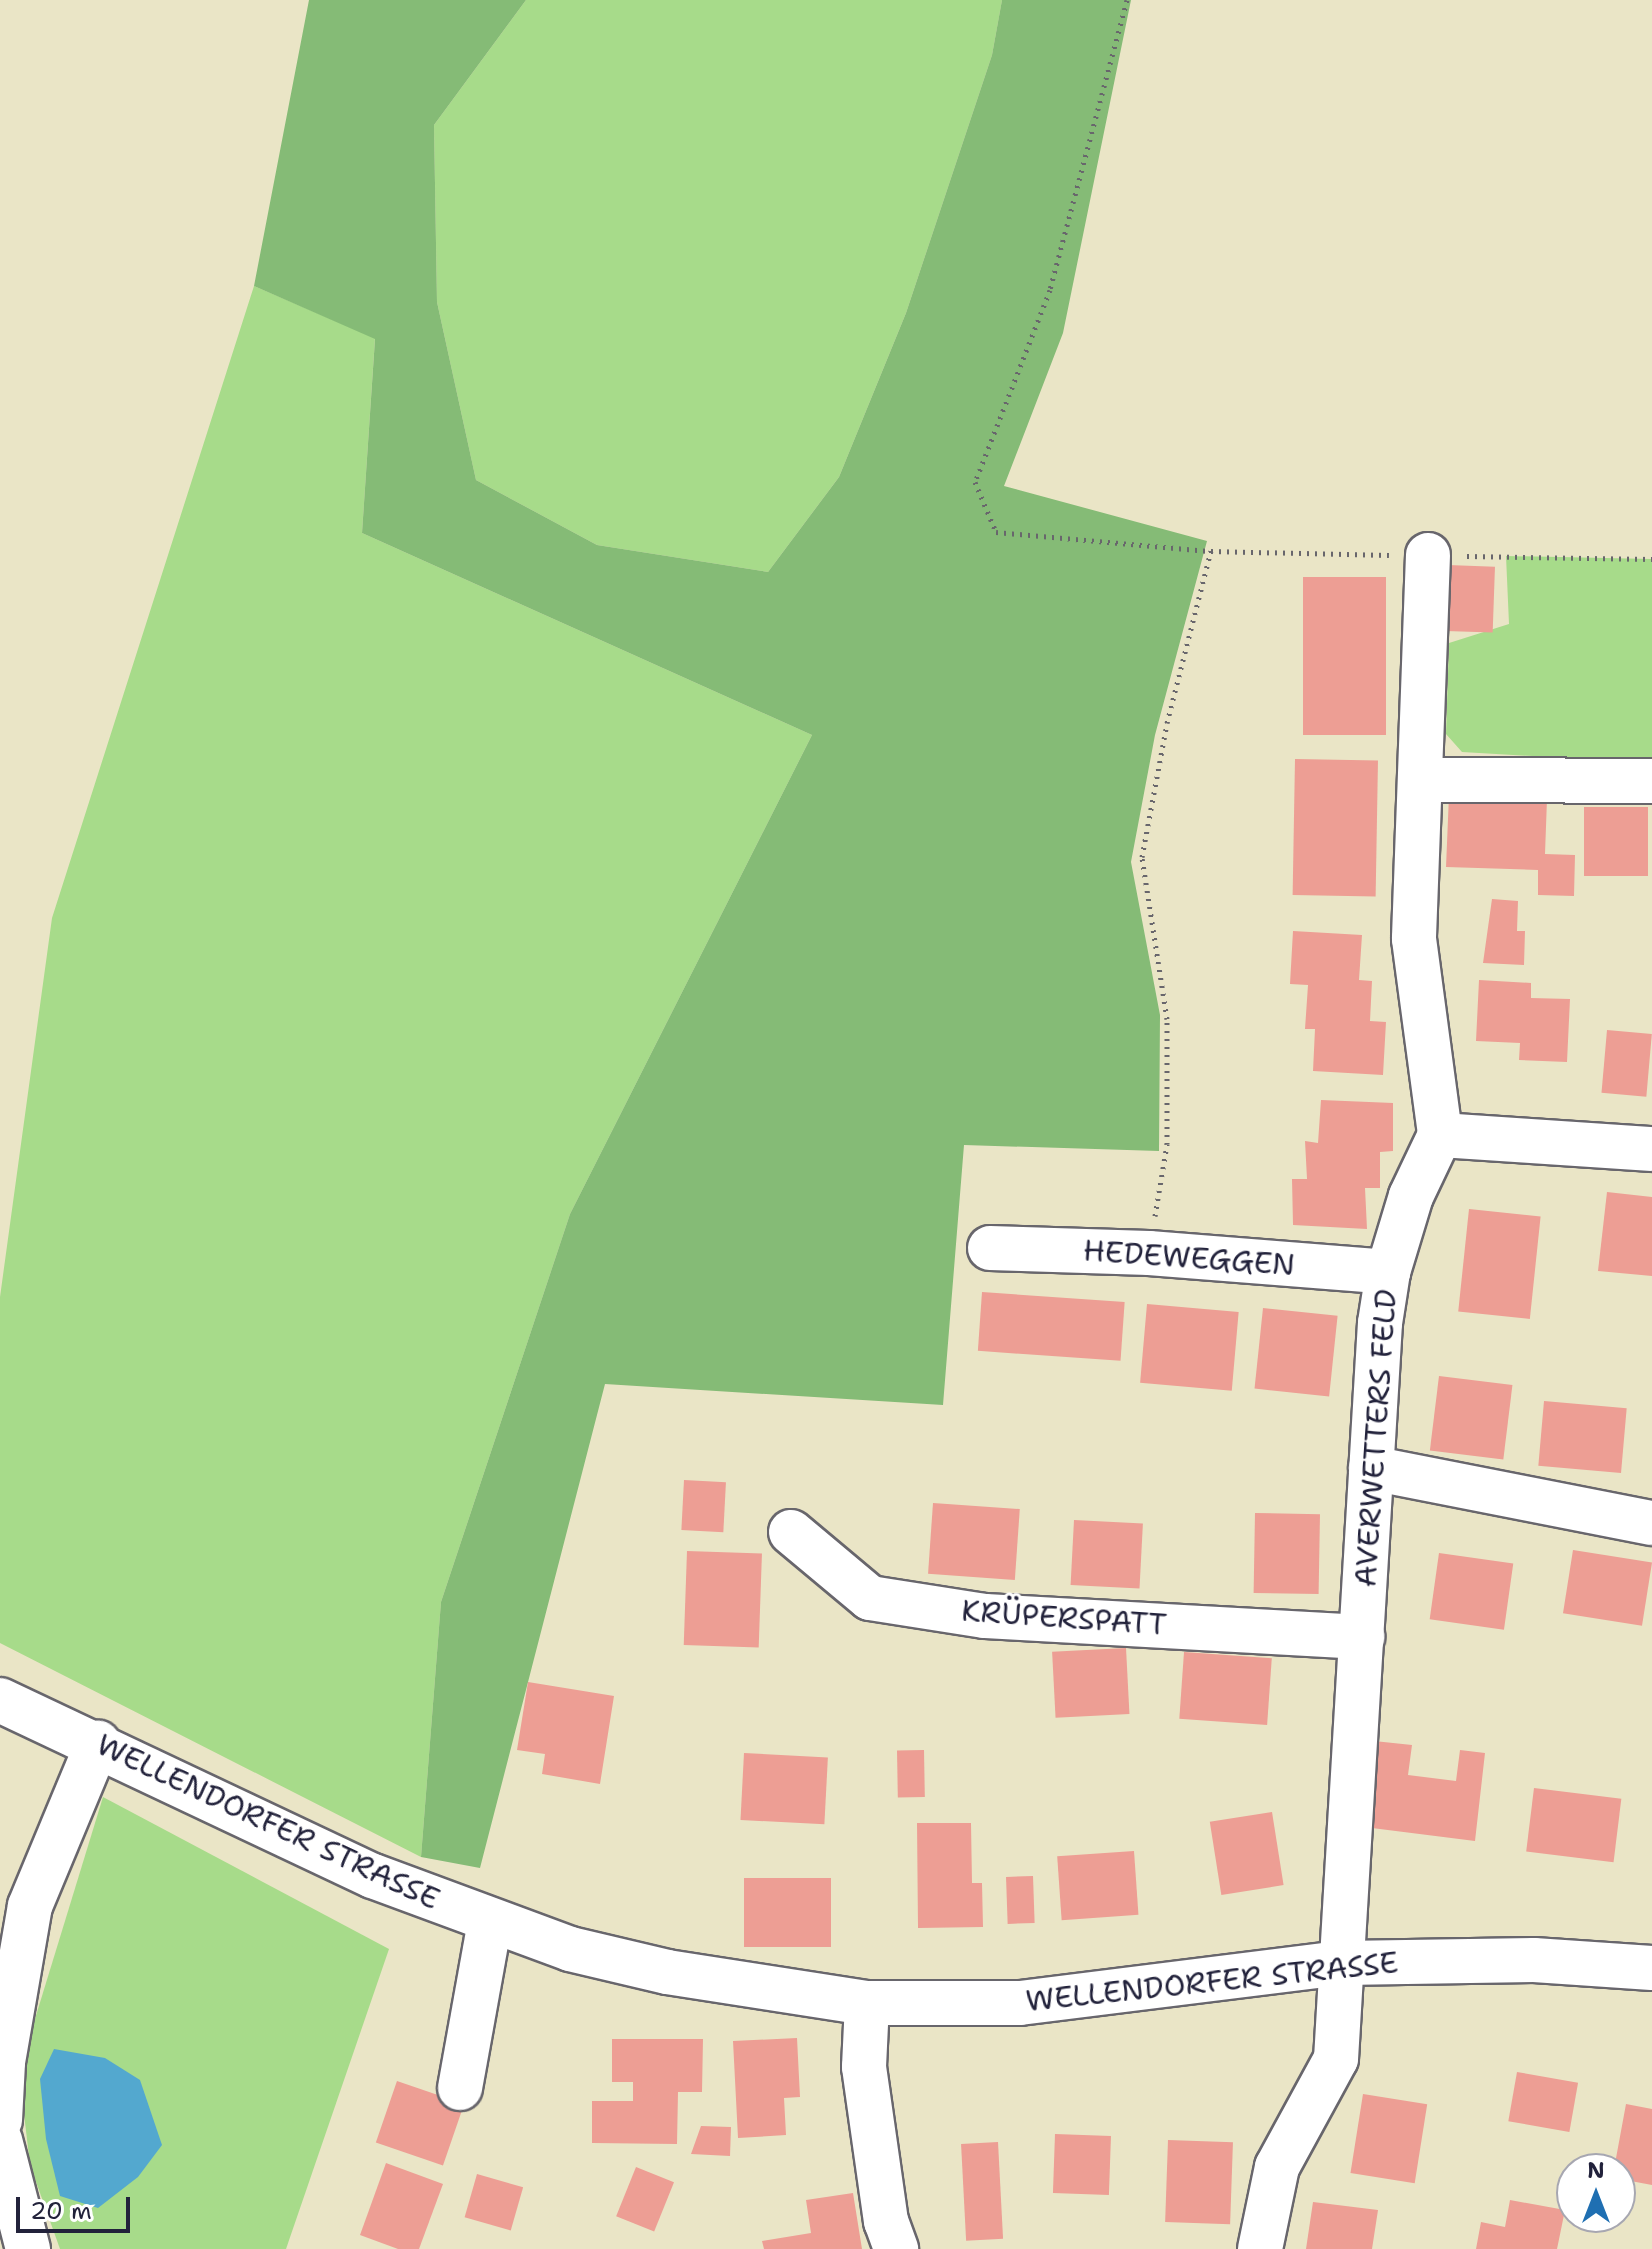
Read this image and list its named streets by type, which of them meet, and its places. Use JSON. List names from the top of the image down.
{
  "streets": {
    "street": [
      "HEDEWEGGEN",
      "AVERWETTERS FELD",
      "KRÜPERSPATT",
      "WELLENDORFER STRASSE"
    ]
  },
  "crossings": [
    ["HEDEWEGGEN", "AVERWETTERS FELD"],
    ["AVERWETTERS FELD", "KRÜPERSPATT"],
    ["AVERWETTERS FELD", "WELLENDORFER STRASSE"]
  ],
  "scale_bar": "20 m",
  "north": "top"
}
